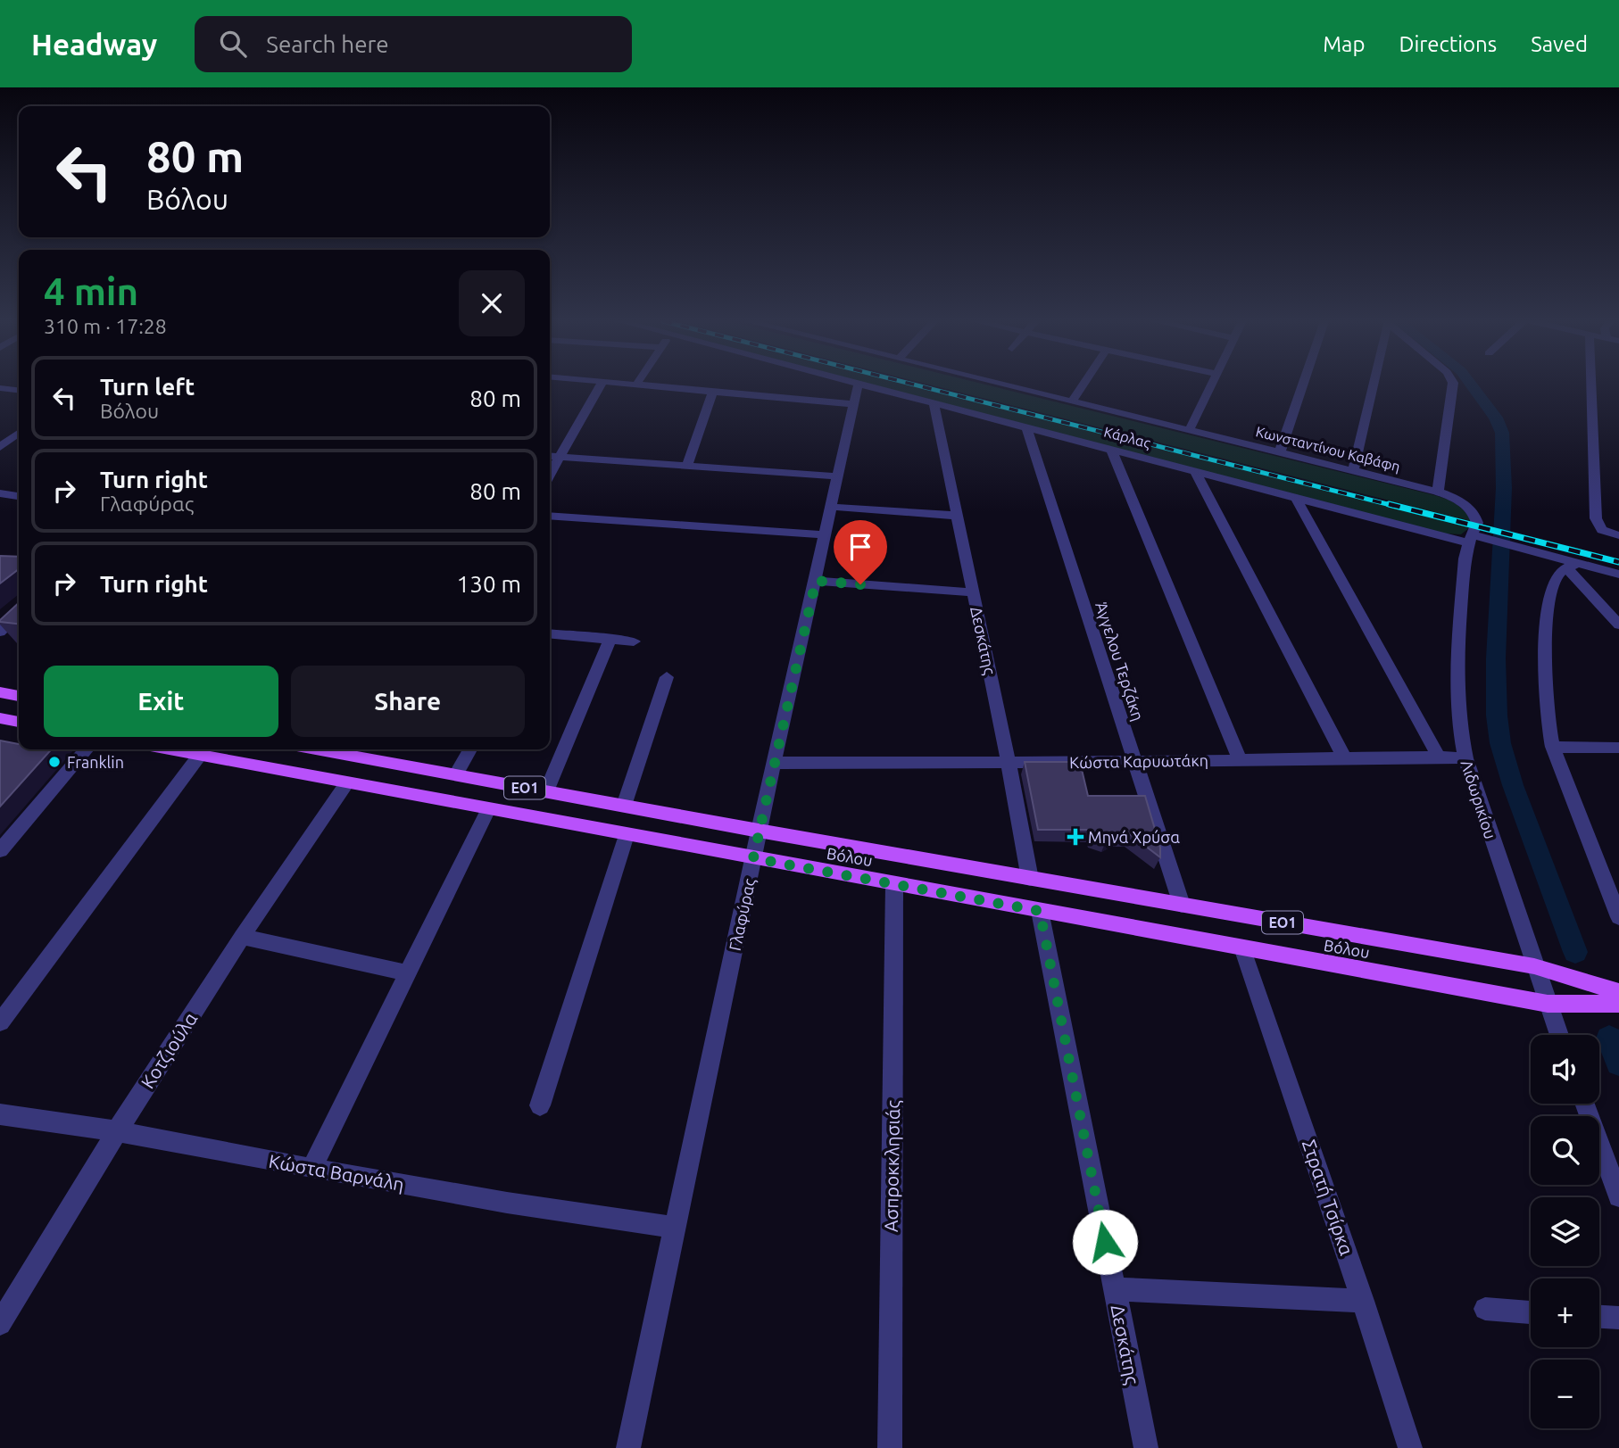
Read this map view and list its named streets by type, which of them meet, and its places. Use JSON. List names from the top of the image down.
{
  "streets": {
    "main road": ["ΕΟ1", "Βόλου"],
    "street": [
      "Κάρλας",
      "Κωνσταντίνου Καβάφη",
      "Δεσκάτης",
      "Άγγελου Τερζάκη",
      "Κώστα Καρυωτάκη",
      "Λιδωρικίου",
      "Γλαφύρας",
      "Κοτζιούλα",
      "Ασπροκκλησιάς",
      "Κώστα Βαρνάλη",
      "Στρατή Τσίρκα"
    ]
  },
  "crossings": [
    ["Κάρλας", "Κωνσταντίνου Καβάφη"],
    ["Κάρλας", "Δεσκάτης"],
    ["Κάρλας", "Άγγελου Τερζάκη"],
    ["Κάρλας", "Λιδωρικίου"],
    ["Κωνσταντίνου Καβάφη", "Λιδωρικίου"],
    ["Δεσκάτης", "Κώστα Καρυωτάκη"],
    ["Δεσκάτης", "Βόλου"],
    ["Άγγελου Τερζάκη", "Κώστα Καρυωτάκη"],
    ["Άγγελου Τερζάκη", "Βόλου"],
    ["Κώστα Καρυωτάκη", "Λιδωρικίου"],
    ["Κώστα Καρυωτάκη", "Γλαφύρας"],
    ["ΕΟ1", "Λιδωρικίου"],
    ["ΕΟ1", "Βόλου"],
    ["Λιδωρικίου", "Βόλου"],
    ["Βόλου", "Γλαφύρας"],
    ["Βόλου", "Κοτζιούλα"],
    ["Βόλου", "Ασπροκκλησιάς"],
    ["Βόλου", "Στρατή Τσίρκα"],
    ["Γλαφύρας", "Κώστα Βαρνάλη"],
    ["Κοτζιούλα", "Κώστα Βαρνάλη"]
  ],
  "places": {
    "other": ["Franklin"],
    "health": ["Μηνά Χρύσα"]
  },
  "page": {
    "header": "Headway",
    "search": "Search here",
    "nav": ["Map", "Directions", "Saved"],
    "turn": ["80 m", "Βόλου"],
    "heading": ["4 min", "310 m · 17:28"],
    "list": [
      {
        "name": "Turn left",
        "note": "Βόλου",
        "value": "80 m"
      },
      {
        "name": "Turn right",
        "note": "Γλαφύρας",
        "value": "80 m"
      },
      {
        "name": "Turn right",
        "value": "130 m"
      }
    ],
    "buttons": ["Exit", "Share"],
    "map_buttons": ["+", "−"]
  }
}
